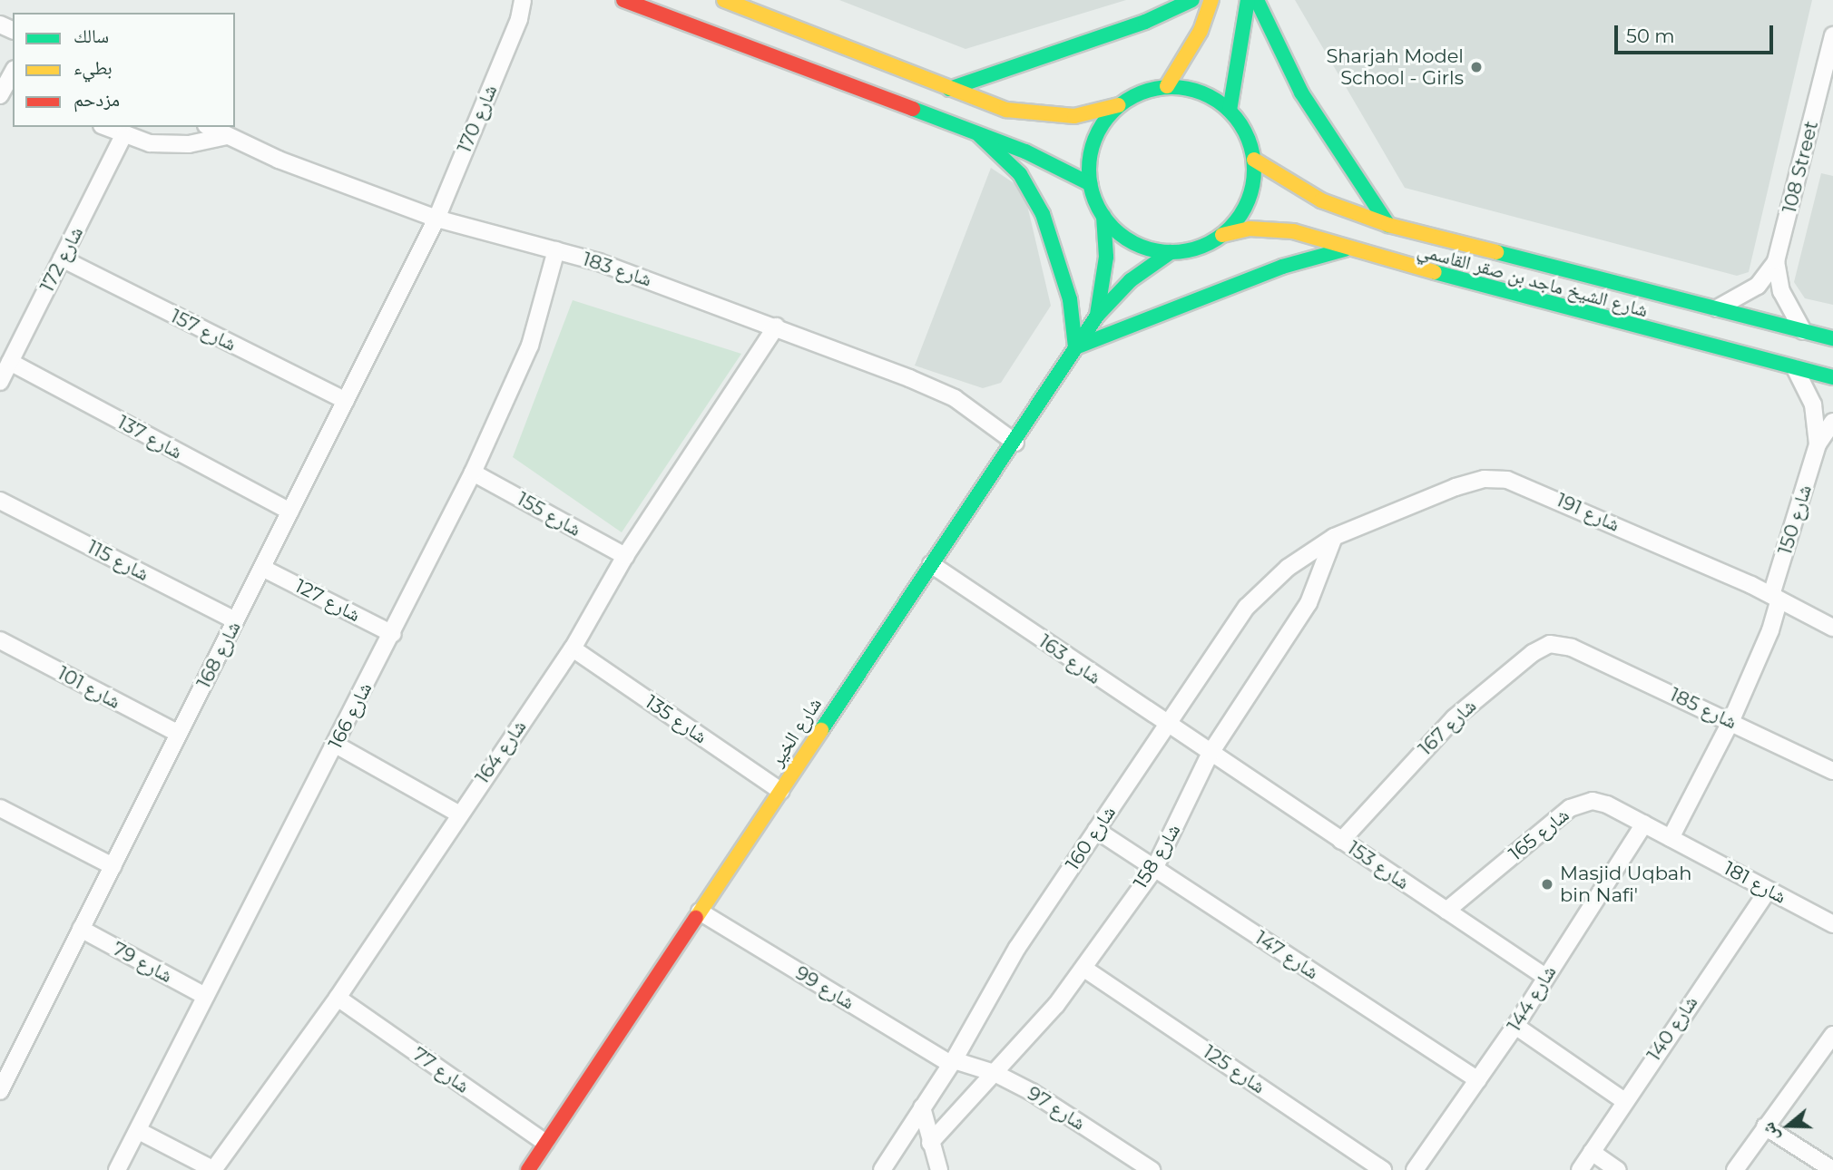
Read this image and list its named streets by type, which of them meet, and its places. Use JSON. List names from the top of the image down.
{
  "streets": {
    "street": [
      "شارع 170",
      "108 Street",
      "شارع 172",
      "شارع 183",
      "شارع الشيخ ماجد بن صقر القاسمي",
      "شارع 157",
      "شارع 137",
      "شارع 191",
      "شارع 155",
      "شارع 150",
      "شارع 115",
      "شارع 127",
      "شارع 168",
      "شارع 163",
      "شارع 101",
      "شارع 185",
      "شارع 166",
      "شارع 135",
      "شارع 167",
      "شارع الخير",
      "شارع 164",
      "شارع 165",
      "شارع 160",
      "شارع 158",
      "شارع 153",
      "شارع 181",
      "شارع 147",
      "شارع 79",
      "شارع 99",
      "شارع 144",
      "شارع 140",
      "شارع 125",
      "شارع 77",
      "شارع 97"
    ]
  },
  "crossings": [
    ["شارع 170", "شارع 183"],
    ["شارع 170", "شارع 168"],
    ["108 Street", "شارع الشيخ ماجد بن صقر القاسمي"],
    ["شارع 172", "شارع 157"],
    ["شارع 172", "شارع 137"],
    ["شارع 183", "شارع 168"],
    ["شارع 183", "شارع 166"],
    ["شارع 183", "شارع الخير"],
    ["شارع 183", "شارع 164"],
    ["شارع الشيخ ماجد بن صقر القاسمي", "شارع 150"],
    ["شارع الشيخ ماجد بن صقر القاسمي", "شارع الخير"],
    ["شارع 157", "شارع 168"],
    ["شارع 137", "شارع 168"],
    ["شارع 191", "شارع 150"],
    ["شارع 191", "شارع 160"],
    ["شارع 191", "شارع 158"],
    ["شارع 155", "شارع 166"],
    ["شارع 155", "شارع 164"],
    ["شارع 150", "شارع 185"],
    ["شارع 150", "شارع 181"],
    ["شارع 115", "شارع 168"],
    ["شارع 127", "شارع 168"],
    ["شارع 127", "شارع 166"],
    ["شارع 168", "شارع 101"],
    ["شارع 168", "شارع 79"],
    ["شارع 163", "شارع الخير"],
    ["شارع 163", "شارع 160"],
    ["شارع 163", "شارع 158"],
    ["شارع 163", "شارع 153"],
    ["شارع 185", "شارع 167"],
    ["شارع 166", "شارع 79"],
    ["شارع 135", "شارع الخير"],
    ["شارع 135", "شارع 164"],
    ["شارع 167", "شارع 153"],
    ["شارع الخير", "شارع 99"],
    ["شارع الخير", "شارع 77"],
    ["شارع 164", "شارع 77"],
    ["شارع 165", "شارع 153"],
    ["شارع 165", "شارع 181"],
    ["شارع 165", "شارع 144"],
    ["شارع 160", "شارع 158"],
    ["شارع 160", "شارع 147"],
    ["شارع 160", "شارع 99"],
    ["شارع 160", "شارع 97"],
    ["شارع 158", "شارع 153"],
    ["شارع 158", "شارع 147"],
    ["شارع 158", "شارع 125"],
    ["شارع 158", "شارع 97"],
    ["شارع 153", "شارع 144"],
    ["شارع 181", "شارع 144"],
    ["شارع 181", "شارع 140"],
    ["شارع 147", "شارع 144"],
    ["شارع 99", "شارع 97"]
  ],
  "places": ["Sharjah Model School - Girls", "Masjid Uqbah bin Nafi'"],
  "legend": ["سالك", "بطيء", "مزدحم"],
  "scale_bar": "50 m",
  "north": "left"
}
